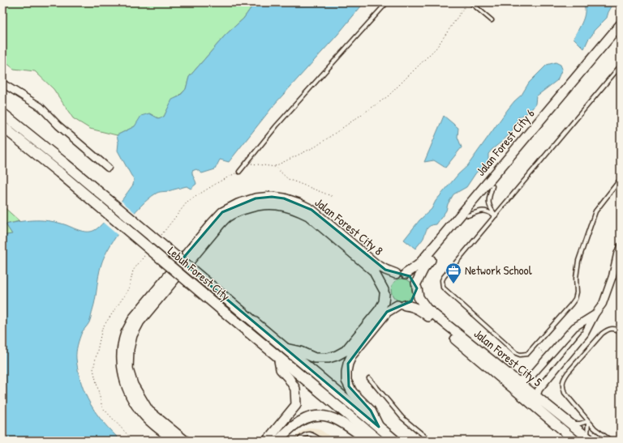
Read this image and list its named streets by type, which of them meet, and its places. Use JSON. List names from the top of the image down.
{
  "streets": {
    "main road": ["Lebuh Forest City"],
    "street": ["Jalan Forest City 6", "Jalan Forest City 8", "Jalan Forest City 5"]
  },
  "crossings": [
    ["Jalan Forest City 6", "Jalan Forest City 8"],
    ["Jalan Forest City 6", "Jalan Forest City 5"],
    ["Jalan Forest City 8", "Jalan Forest City 5"]
  ],
  "places": {
    "office": ["Network School"]
  }
}
